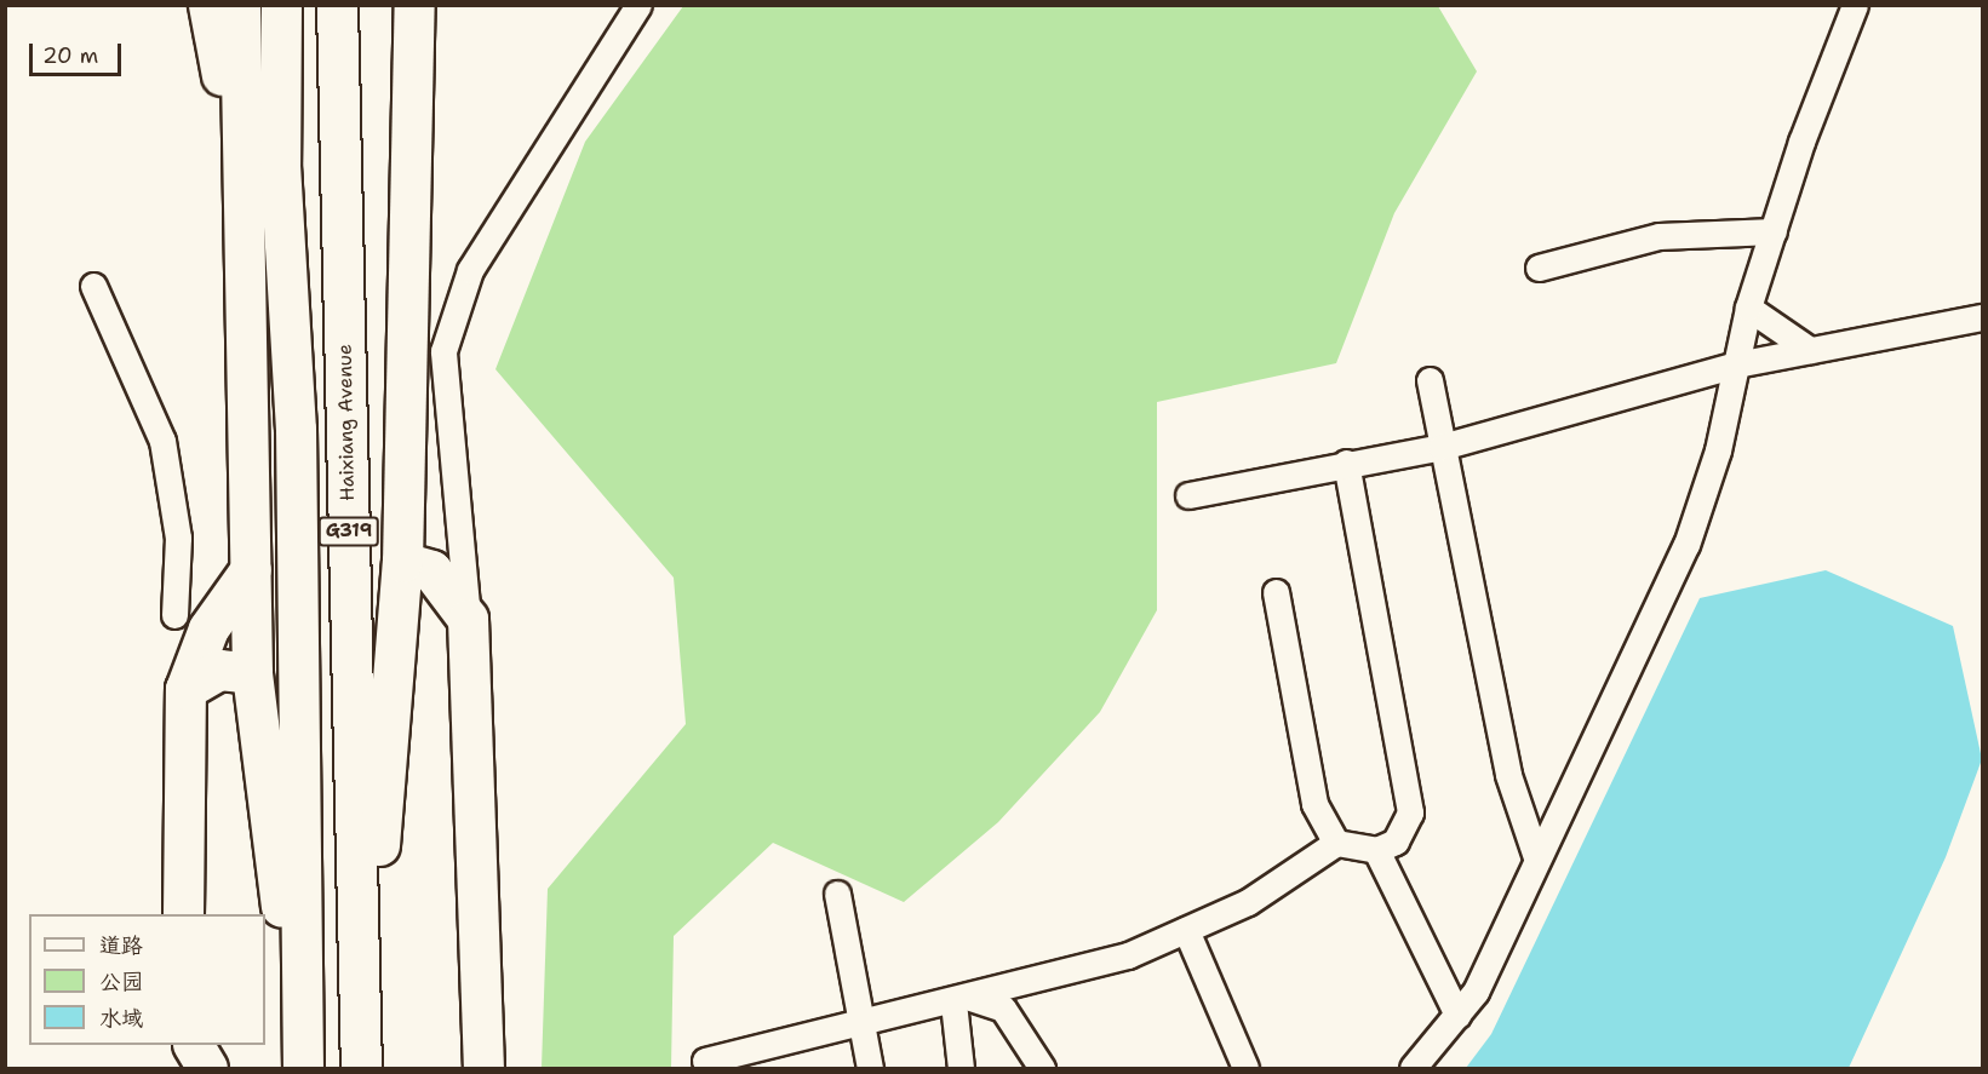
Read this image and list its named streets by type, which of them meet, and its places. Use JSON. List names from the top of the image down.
{
  "streets": {
    "highway": ["Haixiang Avenue", "G319"]
  },
  "legend": ["道路", "公园", "水域"],
  "scale_bar": "20 m"
}
